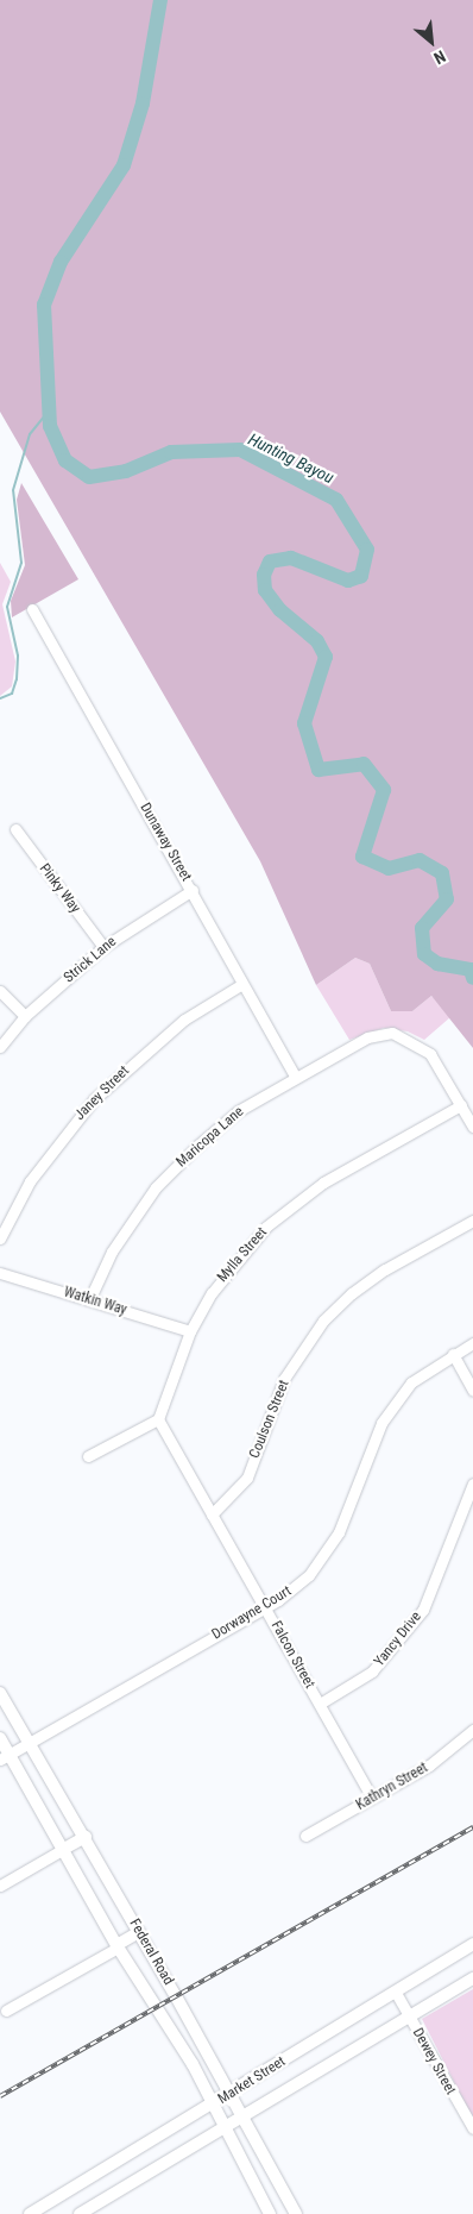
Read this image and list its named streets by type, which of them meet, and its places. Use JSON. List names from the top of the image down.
{
  "streets": {
    "main road": ["Federal Road", "Market Street"],
    "street": [
      "Dunaway Street",
      "Pinky Way",
      "Strick Lane",
      "Janey Street",
      "Maricopa Lane",
      "Mylla Street",
      "Watkin Way",
      "Coulson Street",
      "Dorwayne Court",
      "Yancy Drive",
      "Falcon Street",
      "Kathryn Street",
      "Dewey Street"
    ]
  },
  "crossings": [
    ["Dunaway Street", "Strick Lane"],
    ["Dunaway Street", "Janey Street"],
    ["Dunaway Street", "Maricopa Lane"],
    ["Pinky Way", "Strick Lane"],
    ["Maricopa Lane", "Mylla Street"],
    ["Maricopa Lane", "Watkin Way"],
    ["Mylla Street", "Watkin Way"],
    ["Mylla Street", "Falcon Street"],
    ["Coulson Street", "Falcon Street"],
    ["Dorwayne Court", "Falcon Street"],
    ["Dorwayne Court", "Federal Road"],
    ["Yancy Drive", "Falcon Street"],
    ["Falcon Street", "Kathryn Street"],
    ["Federal Road", "Market Street"],
    ["Dewey Street", "Market Street"]
  ],
  "water": ["Hunting Bayou"],
  "north": "bottom right"
}
